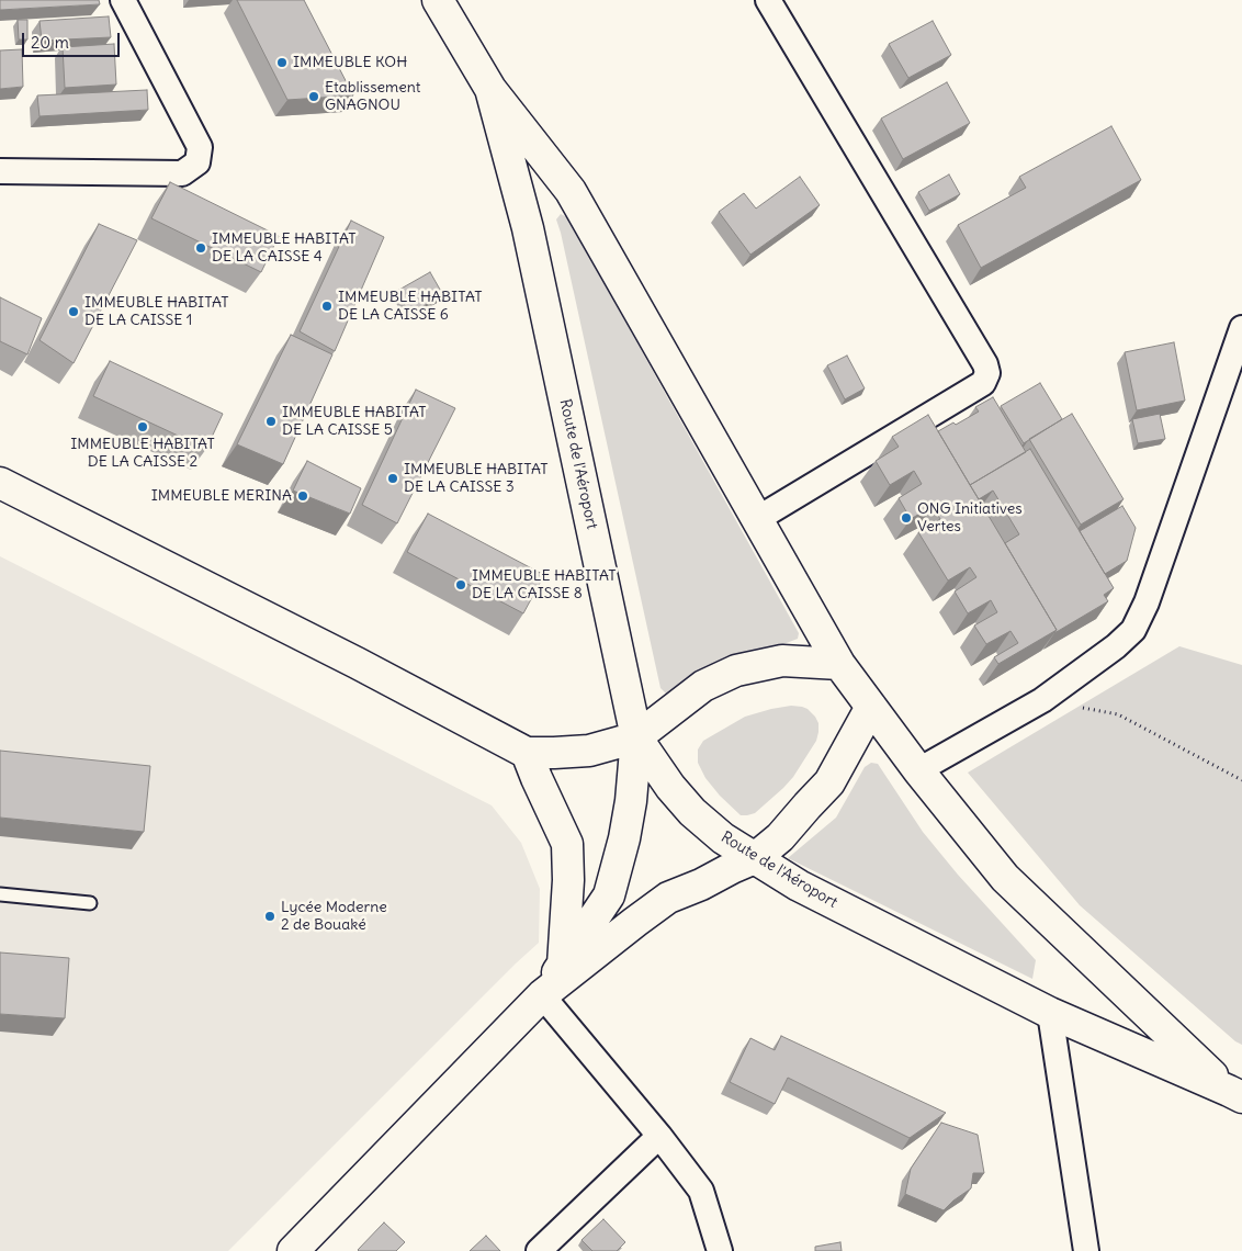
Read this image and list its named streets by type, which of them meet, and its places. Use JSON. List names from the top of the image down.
{
  "streets": {
    "main road": ["Route de l'Aéroport"]
  },
  "places": [
    "IMMEUBLE KOH",
    "Etablissement GNAGNOU",
    "IMMEUBLE HABITAT DE LA CAISSE 4",
    "IMMEUBLE HABITAT DE LA CAISSE 6",
    "IMMEUBLE HABITAT DE LA CAISSE 1",
    "IMMEUBLE HABITAT DE LA CAISSE 5",
    "IMMEUBLE HABITAT DE LA CAISSE 2",
    "IMMEUBLE HABITAT DE LA CAISSE 3",
    "IMMEUBLE MERINA",
    "ONG Initiatives Vertes",
    "IMMEUBLE HABITAT DE LA CAISSE 8",
    "Lycée Moderne 2 de Bouaké"
  ],
  "scale_bar": "20 m"
}
